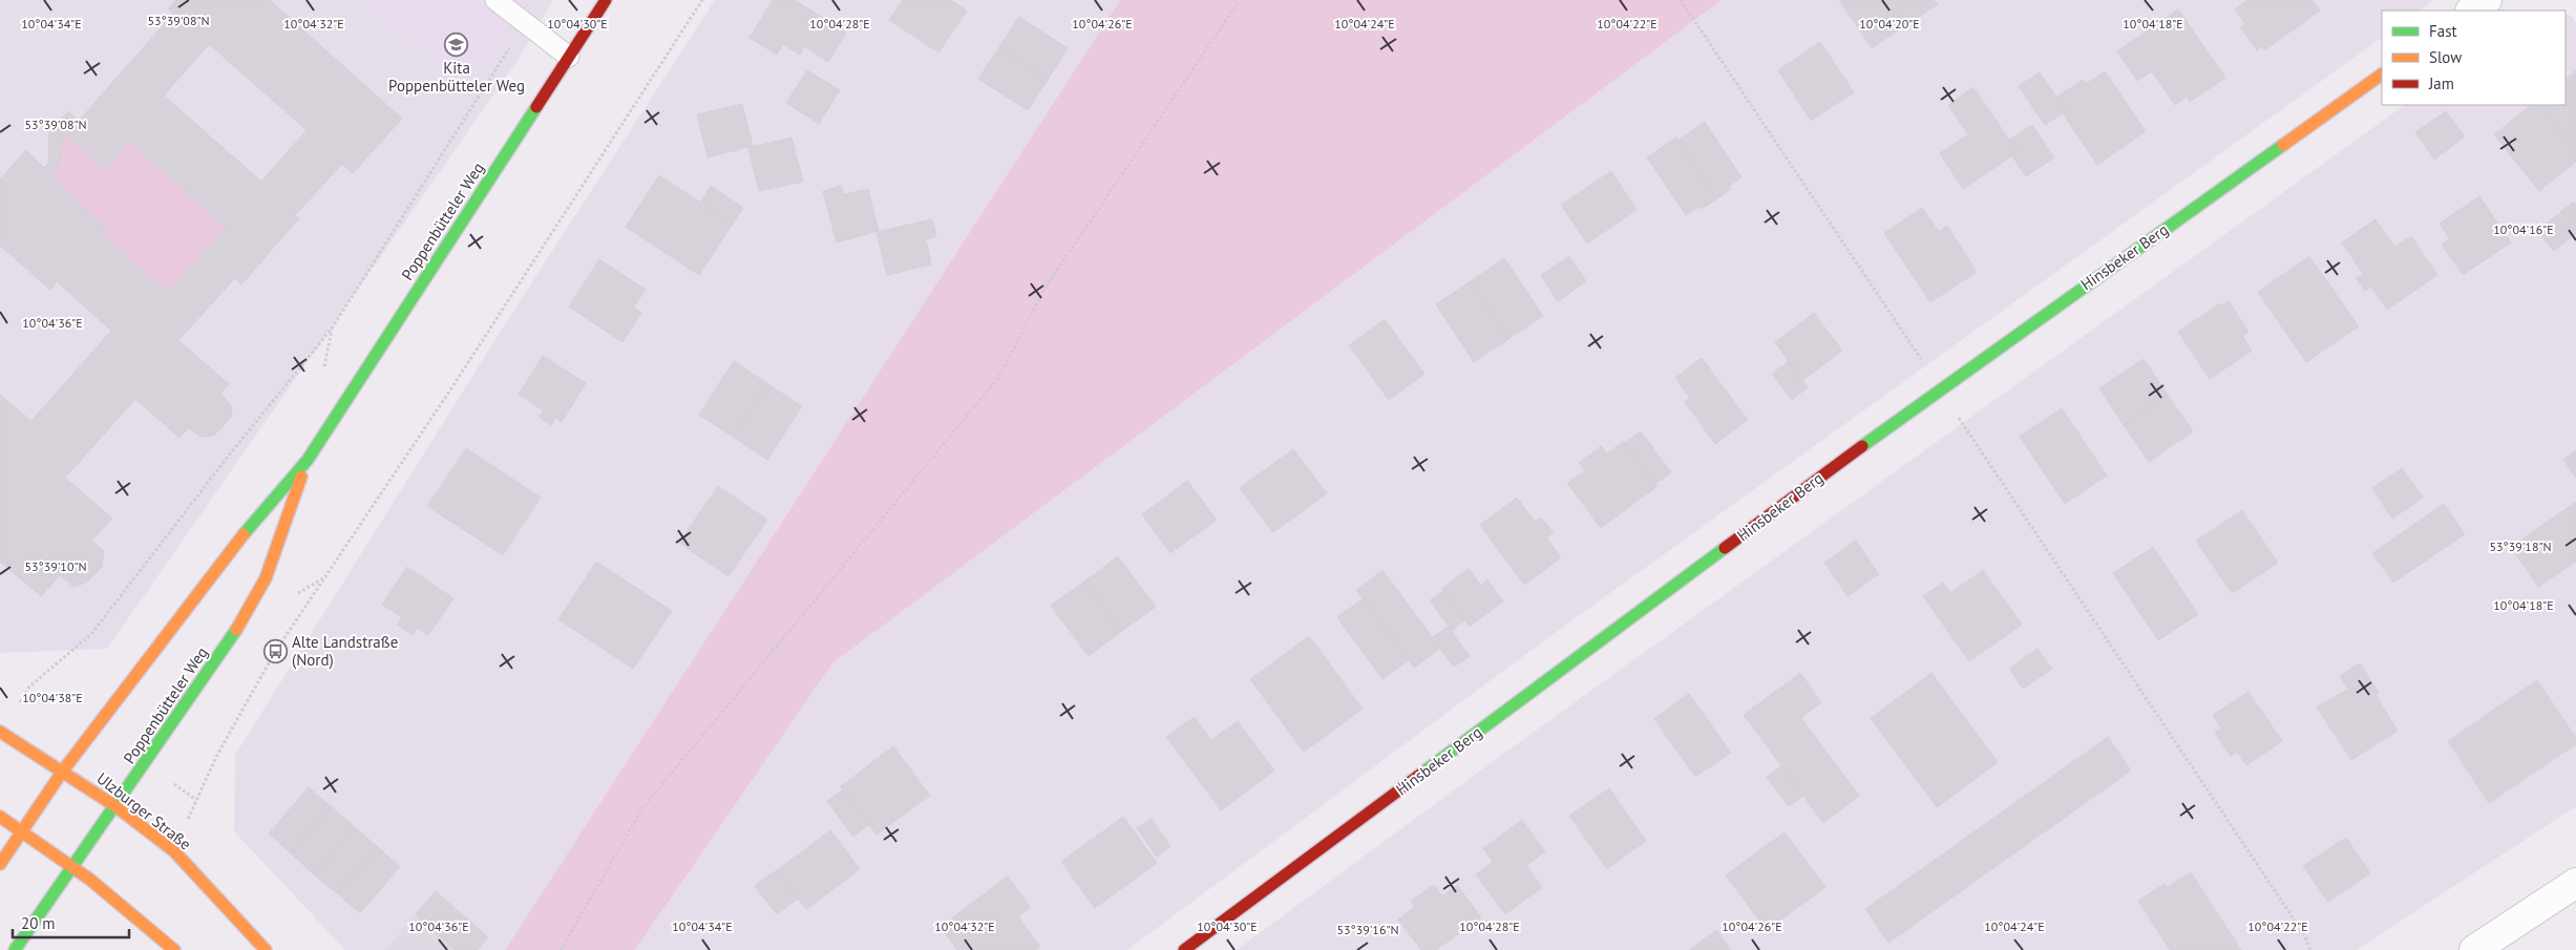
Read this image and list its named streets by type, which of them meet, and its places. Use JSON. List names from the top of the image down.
{
  "streets": {
    "main road": ["Poppenbütteler Weg", "Hinsbeker Berg", "Ulzburger Straße"]
  },
  "crossings": [
    ["Poppenbütteler Weg", "Ulzburger Straße"]
  ],
  "places": {
    "school or university": ["Kita Poppenbütteler Weg"],
    "bus stop": ["Alte Landstraße (Nord)"]
  },
  "legend": ["Fast", "Slow", "Jam"],
  "scale_bar": "20 m",
  "coordinates": [
    "53°39'08\"N",
    "10°04'34\"E",
    "10°04'22\"E",
    "10°04'18\"E",
    "10°04'32\"E",
    "10°04'30\"E",
    "10°04'28\"E",
    "10°04'26\"E",
    "10°04'24\"E",
    "10°04'20\"E",
    "10°04'16\"E",
    "10°04'36\"E",
    "53°39'18\"N",
    "53°39'10\"N",
    "10°04'38\"E",
    "53°39'16\"N"
  ]
}
